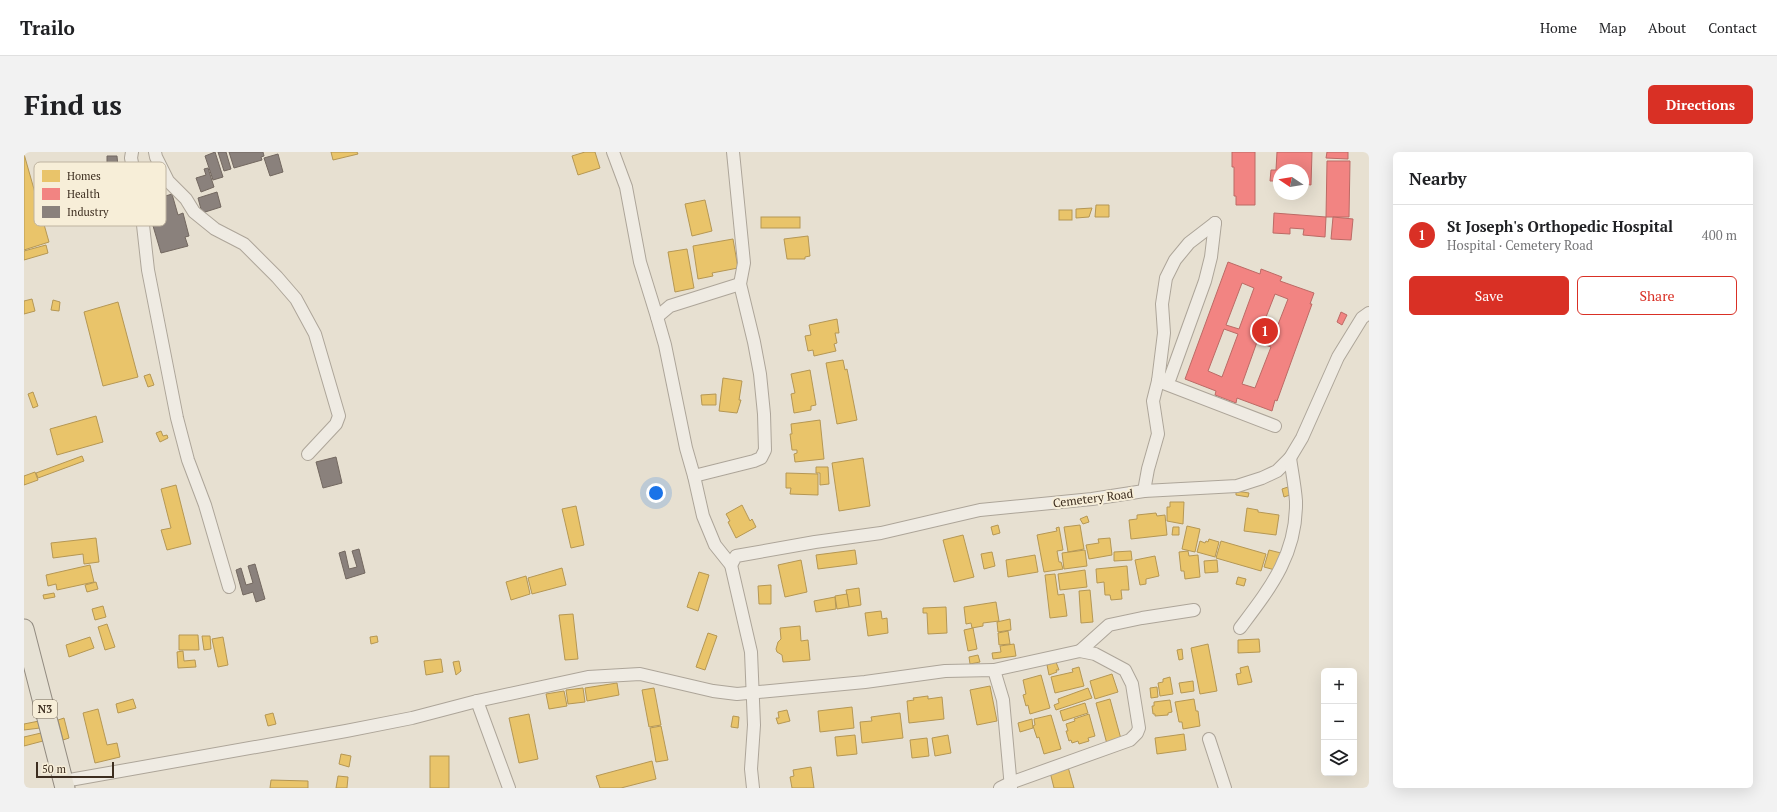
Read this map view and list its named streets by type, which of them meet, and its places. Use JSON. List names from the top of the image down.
{
  "streets": {
    "main road": ["N3"],
    "street": ["Cemetery Road"]
  },
  "legend": ["Homes", "Health", "Industry"],
  "scale_bar": "50 m",
  "north": "left",
  "page": {
    "header": "Trailo",
    "nav": [
      "Home",
      "Map",
      "About",
      "Contact"
    ],
    "buttons": [
      "Directions",
      ["Save", "Share"]
    ],
    "title": "Find us",
    "heading": "Nearby",
    "list": [
      {
        "mark": "1",
        "name": "St Joseph's Orthopedic Hospital",
        "note": "Hospital · Cemetery Road",
        "value": "400 m"
      }
    ],
    "pins": "1",
    "map_buttons": ["+", "−"],
    "scale": "50 m"
  }
}
